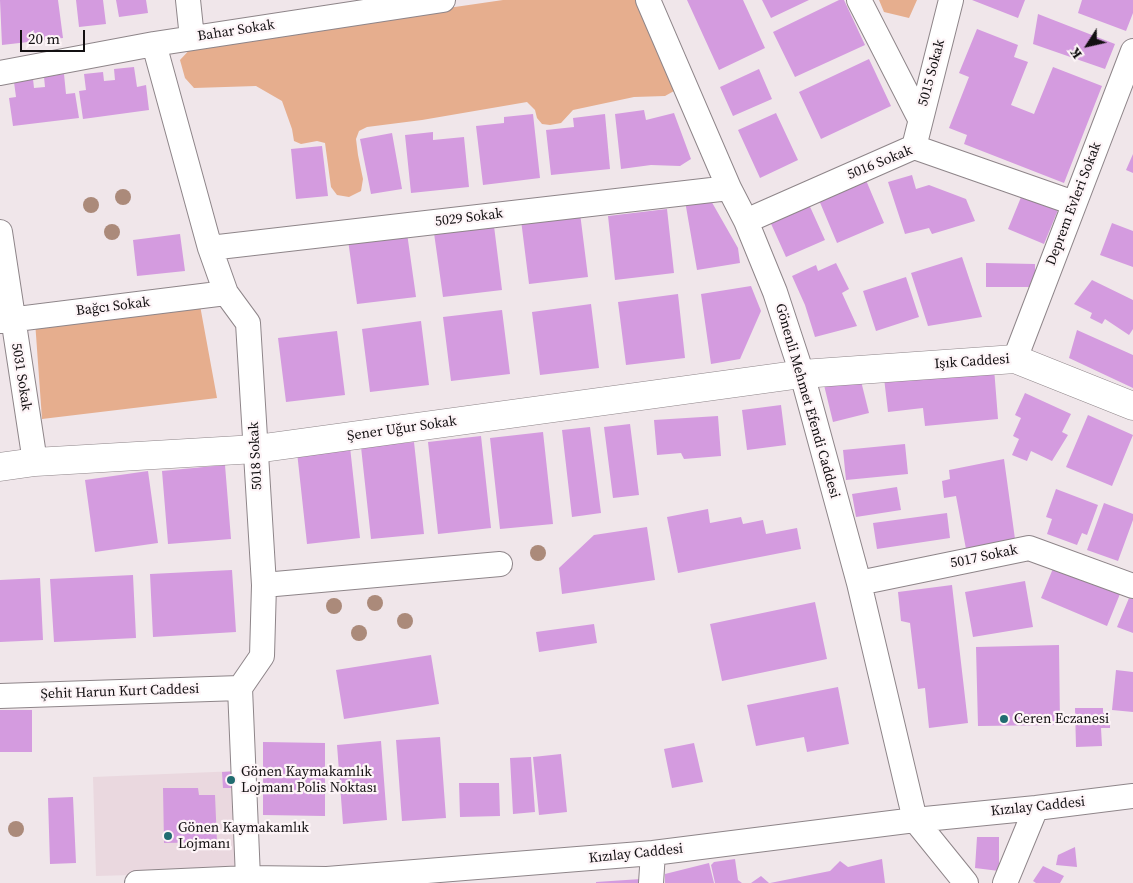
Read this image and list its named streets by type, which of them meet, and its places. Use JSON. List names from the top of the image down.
{
  "streets": {
    "street": [
      "Bahar Sokak",
      "5015 Sokak",
      "5016 Sokak",
      "Deprem Evleri Sokak",
      "5029 Sokak",
      "Bağcı Sokak",
      "Işık Caddesi",
      "5031 Sokak",
      "Gönenli Mehmet Efendi Caddesi",
      "Şener Uğur Sokak",
      "5018 Sokak",
      "5017 Sokak",
      "Şehit Harun Kurt Caddesi",
      "Kızılay Caddesi"
    ]
  },
  "crossings": [
    ["Bahar Sokak", "5018 Sokak"],
    ["5015 Sokak", "5016 Sokak"],
    ["5016 Sokak", "Deprem Evleri Sokak"],
    ["5016 Sokak", "Gönenli Mehmet Efendi Caddesi"],
    ["Deprem Evleri Sokak", "Işık Caddesi"],
    ["5029 Sokak", "Gönenli Mehmet Efendi Caddesi"],
    ["5029 Sokak", "5018 Sokak"],
    ["Bağcı Sokak", "5031 Sokak"],
    ["Bağcı Sokak", "5018 Sokak"],
    ["Işık Caddesi", "Gönenli Mehmet Efendi Caddesi"],
    ["Işık Caddesi", "Şener Uğur Sokak"],
    ["5031 Sokak", "Şener Uğur Sokak"],
    ["Gönenli Mehmet Efendi Caddesi", "Şener Uğur Sokak"],
    ["Gönenli Mehmet Efendi Caddesi", "5017 Sokak"],
    ["Gönenli Mehmet Efendi Caddesi", "Kızılay Caddesi"],
    ["Şener Uğur Sokak", "5018 Sokak"],
    ["5018 Sokak", "Şehit Harun Kurt Caddesi"]
  ],
  "places": ["Ceren Eczanesi", "Gönen Kaymakamlık Lojmanı Polis Noktası", "Gönen Kaymakamlık Lojmanı"],
  "scale_bar": "20 m",
  "north": "bottom left"
}
